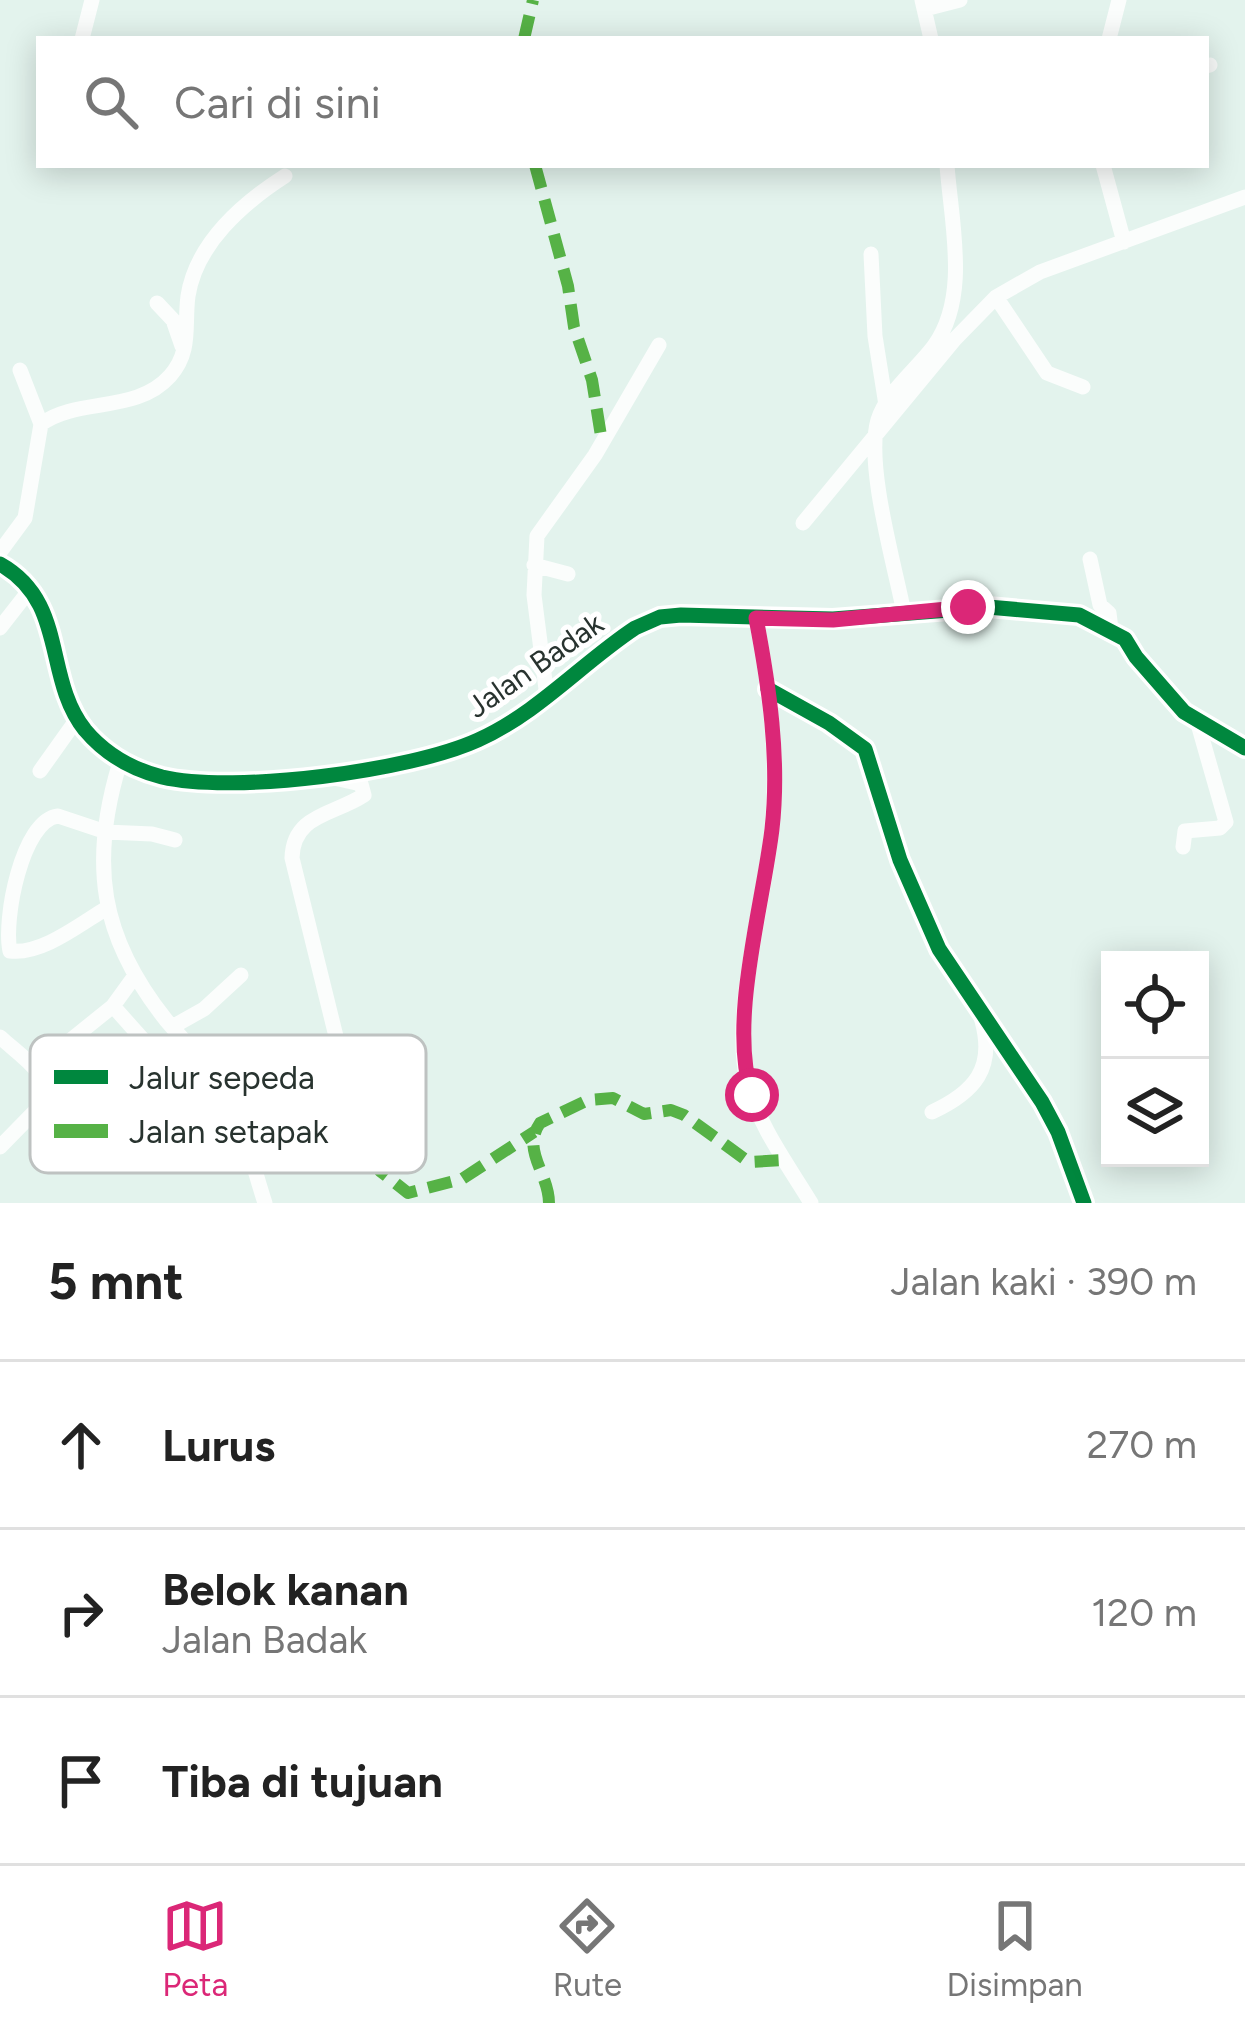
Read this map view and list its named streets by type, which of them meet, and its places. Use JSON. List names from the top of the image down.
{
  "streets": {
    "street": ["Jalan Badak"]
  },
  "legend": ["Jalur sepeda", "Jalan setapak"],
  "page": {
    "search": "Cari di sini",
    "heading": ["5 mnt", "Jalan kaki · 390 m"],
    "list": [
      ["Lurus", "270 m"],
      ["Belok kanan", "Jalan Badak", "120 m"],
      "Tiba di tujuan"
    ],
    "nav": ["Peta", "Rute", "Disimpan"]
  }
}
